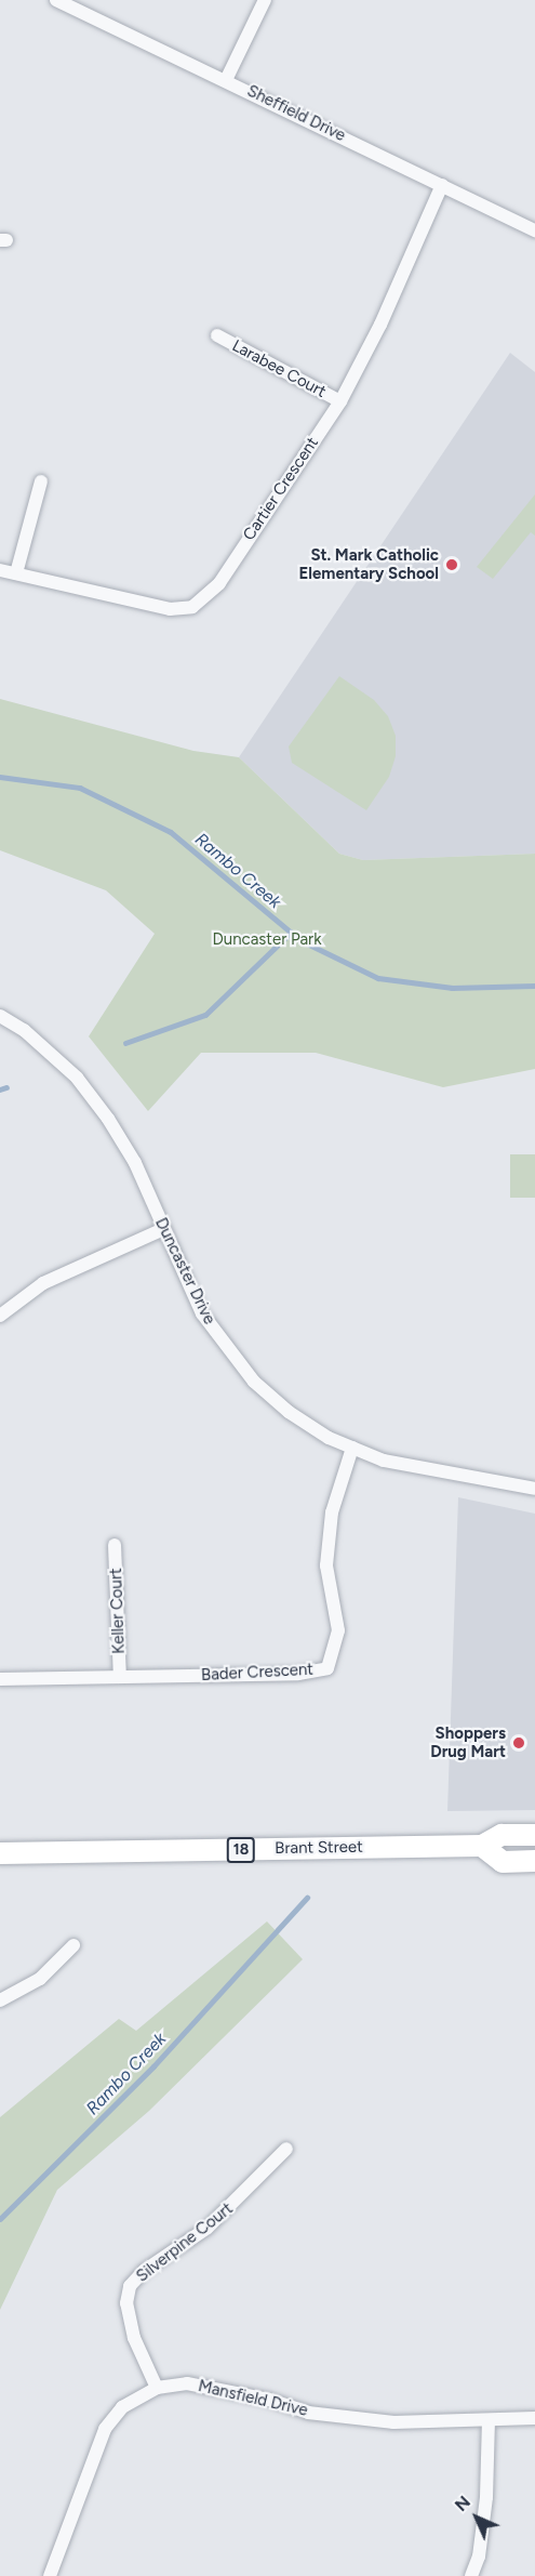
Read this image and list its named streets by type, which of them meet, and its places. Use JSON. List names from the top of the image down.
{
  "streets": {
    "main road": ["Brant Street", "18"],
    "street": [
      "Sheffield Drive",
      "Larabee Court",
      "Cartier Crescent",
      "Duncaster Drive",
      "Keller Court",
      "Bader Crescent",
      "Silverpine Court",
      "Mansfield Drive"
    ]
  },
  "crossings": [
    ["Sheffield Drive", "Cartier Crescent"],
    ["Larabee Court", "Cartier Crescent"],
    ["Duncaster Drive", "Bader Crescent"],
    ["Keller Court", "Bader Crescent"],
    ["Silverpine Court", "Mansfield Drive"]
  ],
  "water": ["Rambo Creek"],
  "parks": ["Duncaster Park"],
  "places": ["St. Mark Catholic Elementary School", "Shoppers Drug Mart"],
  "north": "top left"
}
